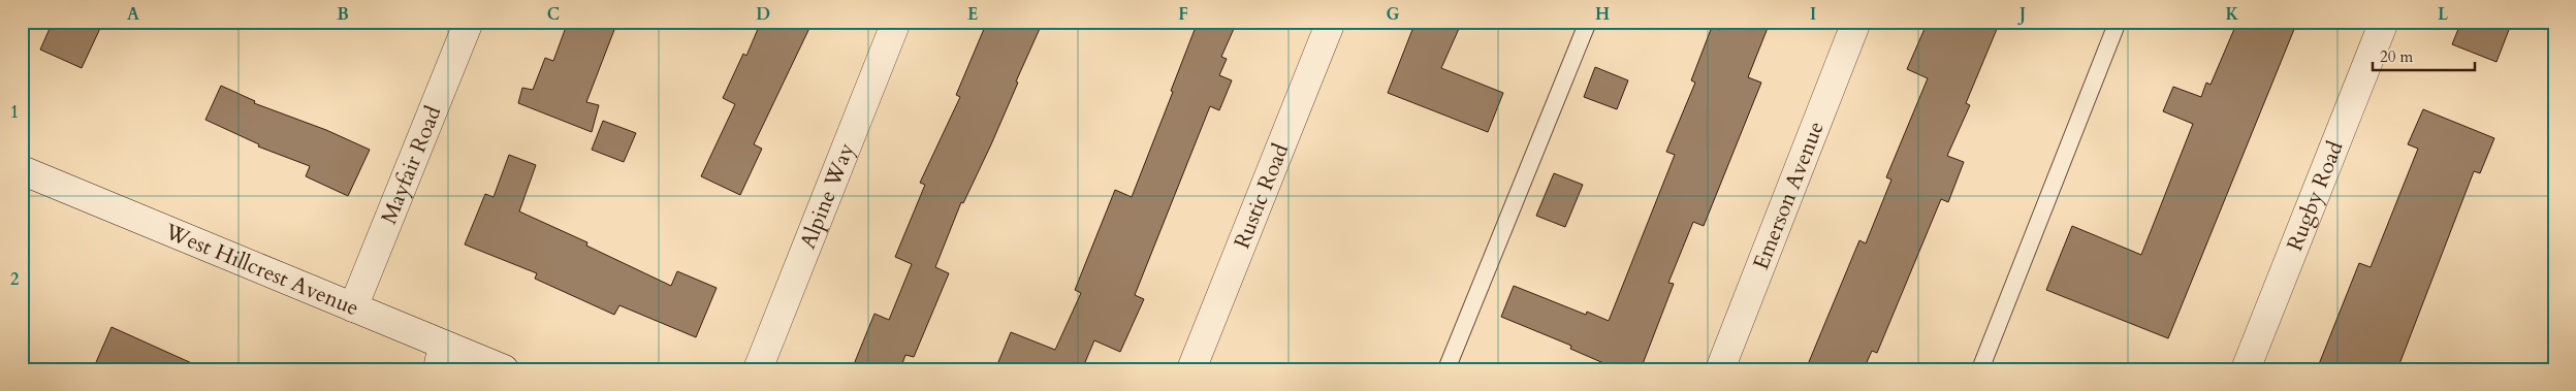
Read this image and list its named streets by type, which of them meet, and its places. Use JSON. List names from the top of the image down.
{
  "streets": {
    "street": [
      "Mayfair Road",
      "Alpine Way",
      "Rustic Road",
      "Emerson Avenue",
      "Rugby Road",
      "West Hillcrest Avenue"
    ]
  },
  "crossings": [
    ["Mayfair Road", "West Hillcrest Avenue"]
  ],
  "scale_bar": "20 m",
  "grid": {
    "columns": [
      "A",
      "B",
      "C",
      "D",
      "E",
      "F",
      "G",
      "H",
      "I",
      "J",
      "K",
      "L"
    ],
    "rows": ["1", "2"]
  }
}
